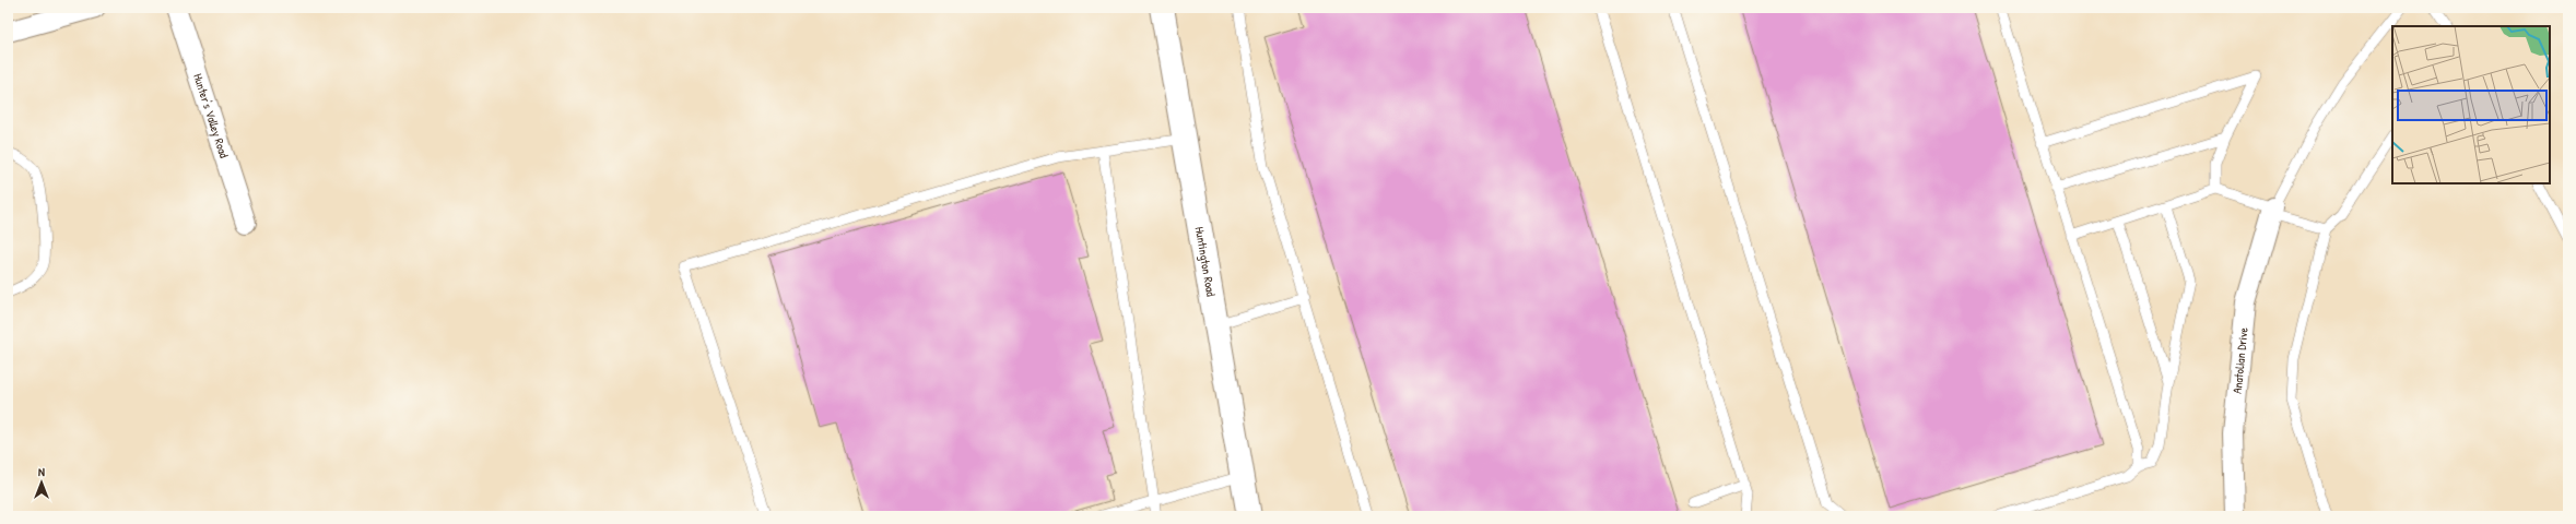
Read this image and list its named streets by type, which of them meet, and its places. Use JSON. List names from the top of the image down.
{
  "streets": {
    "street": ["Hunter's Valley Road", "Huntington Road", "Anatolian Drive"]
  },
  "north": "top"
}
